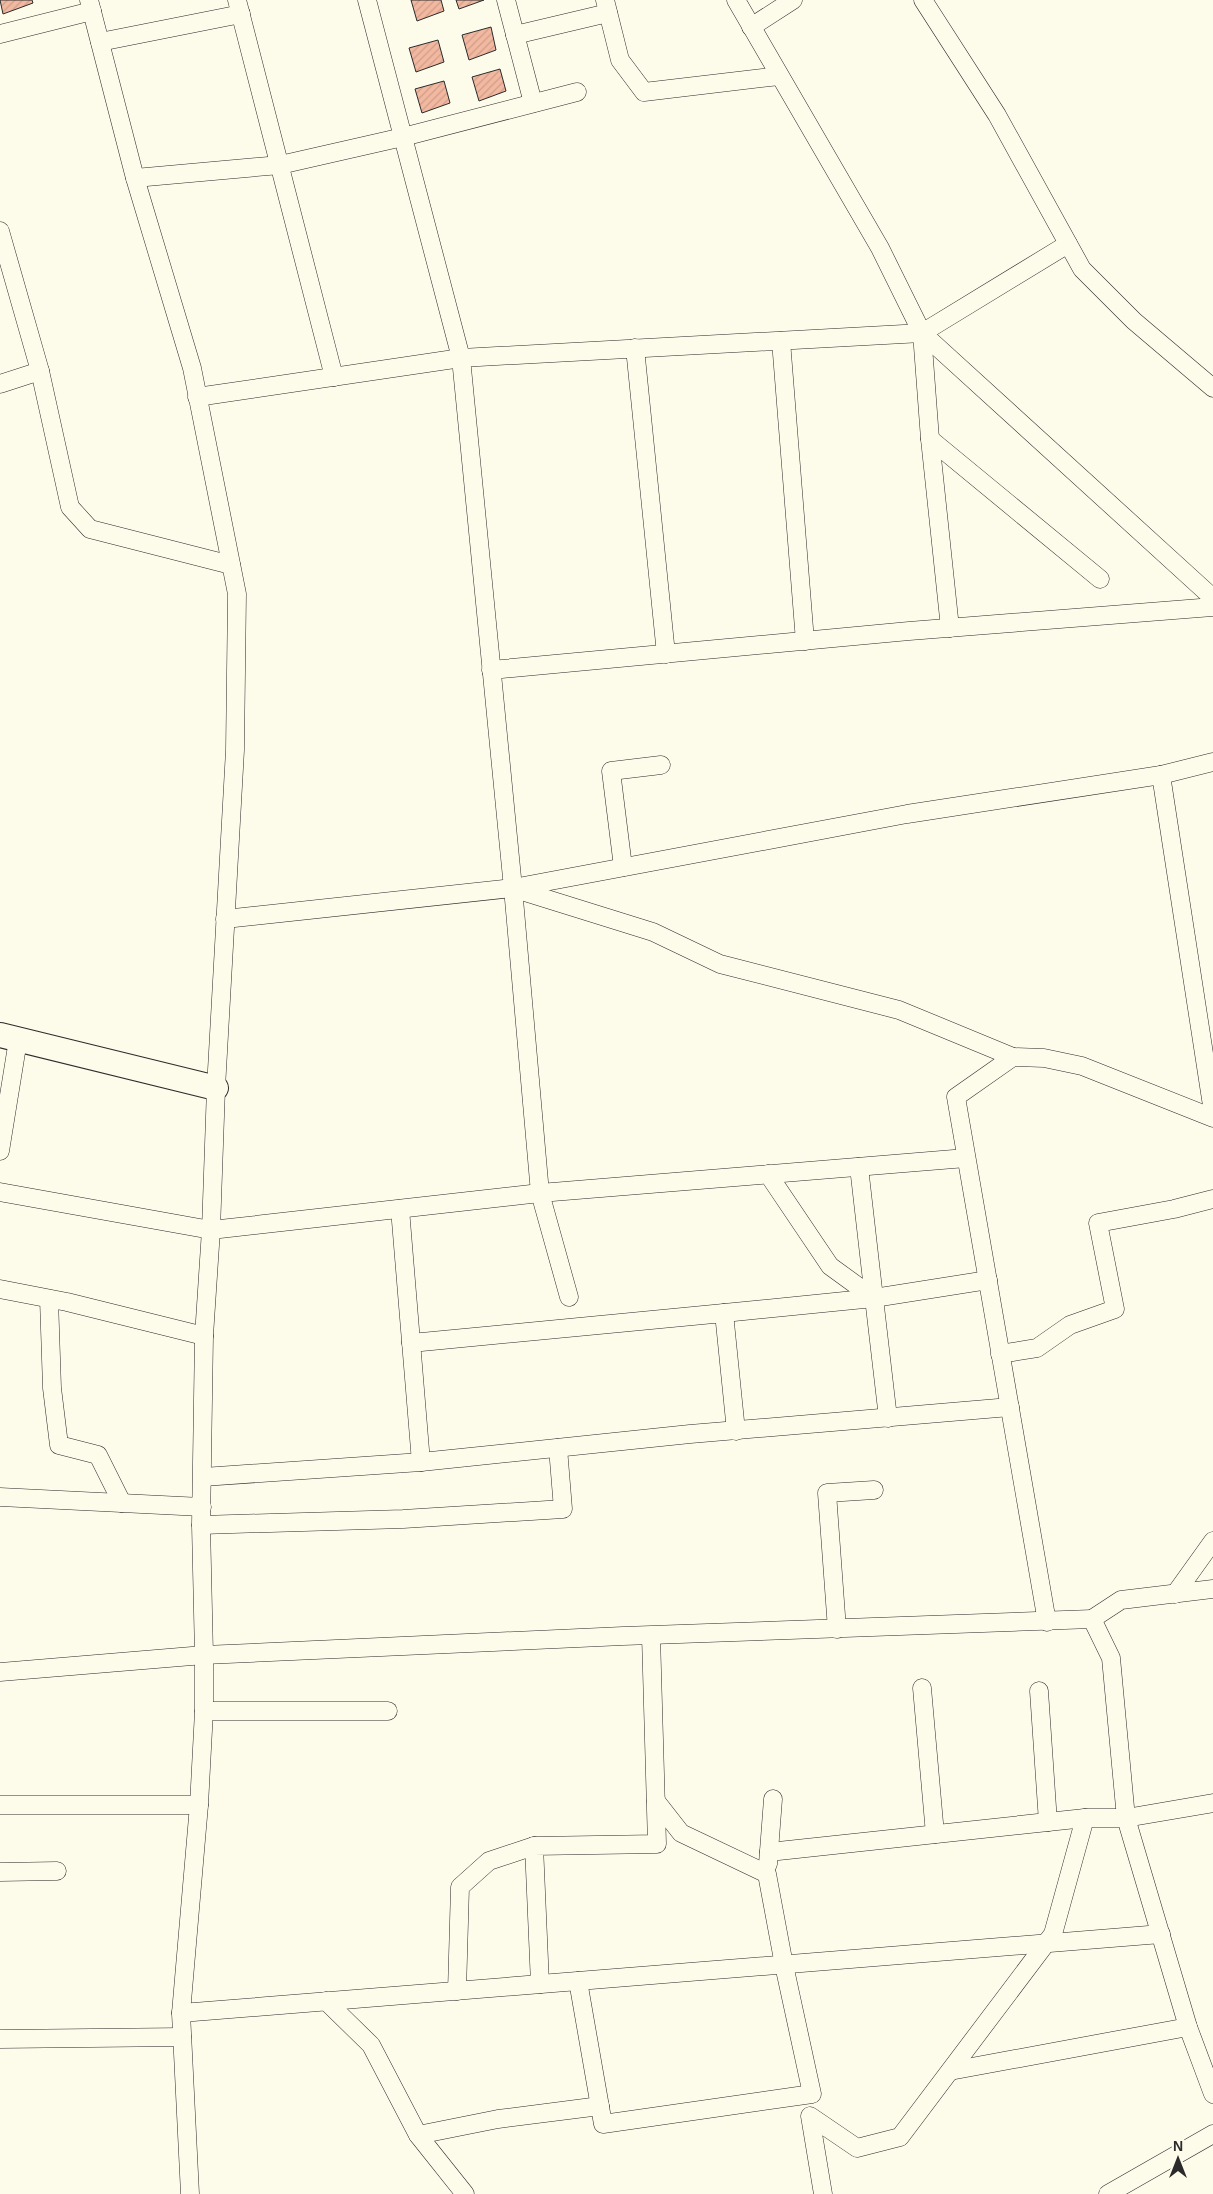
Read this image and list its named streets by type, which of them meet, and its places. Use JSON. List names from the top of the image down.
{
  "north": "top"
}
